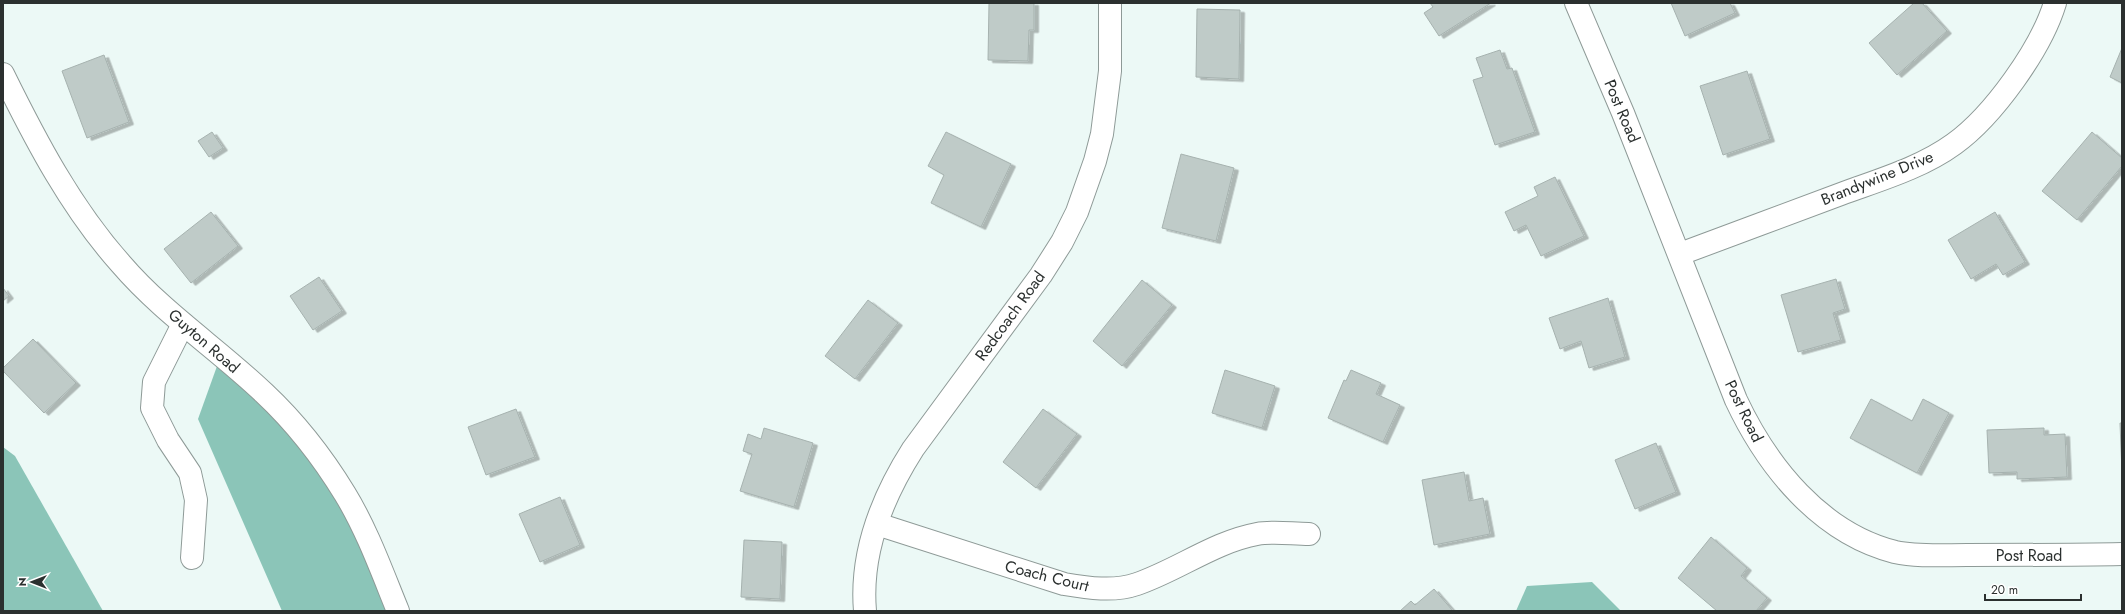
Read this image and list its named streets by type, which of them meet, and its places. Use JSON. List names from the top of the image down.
{
  "streets": {
    "street": [
      "Post Road",
      "Brandywine Drive",
      "Redcoach Road",
      "Guyton Road",
      "Coach Court"
    ]
  },
  "crossings": [
    ["Post Road", "Brandywine Drive"],
    ["Redcoach Road", "Coach Court"]
  ],
  "scale_bar": "20 m",
  "north": "left"
}
